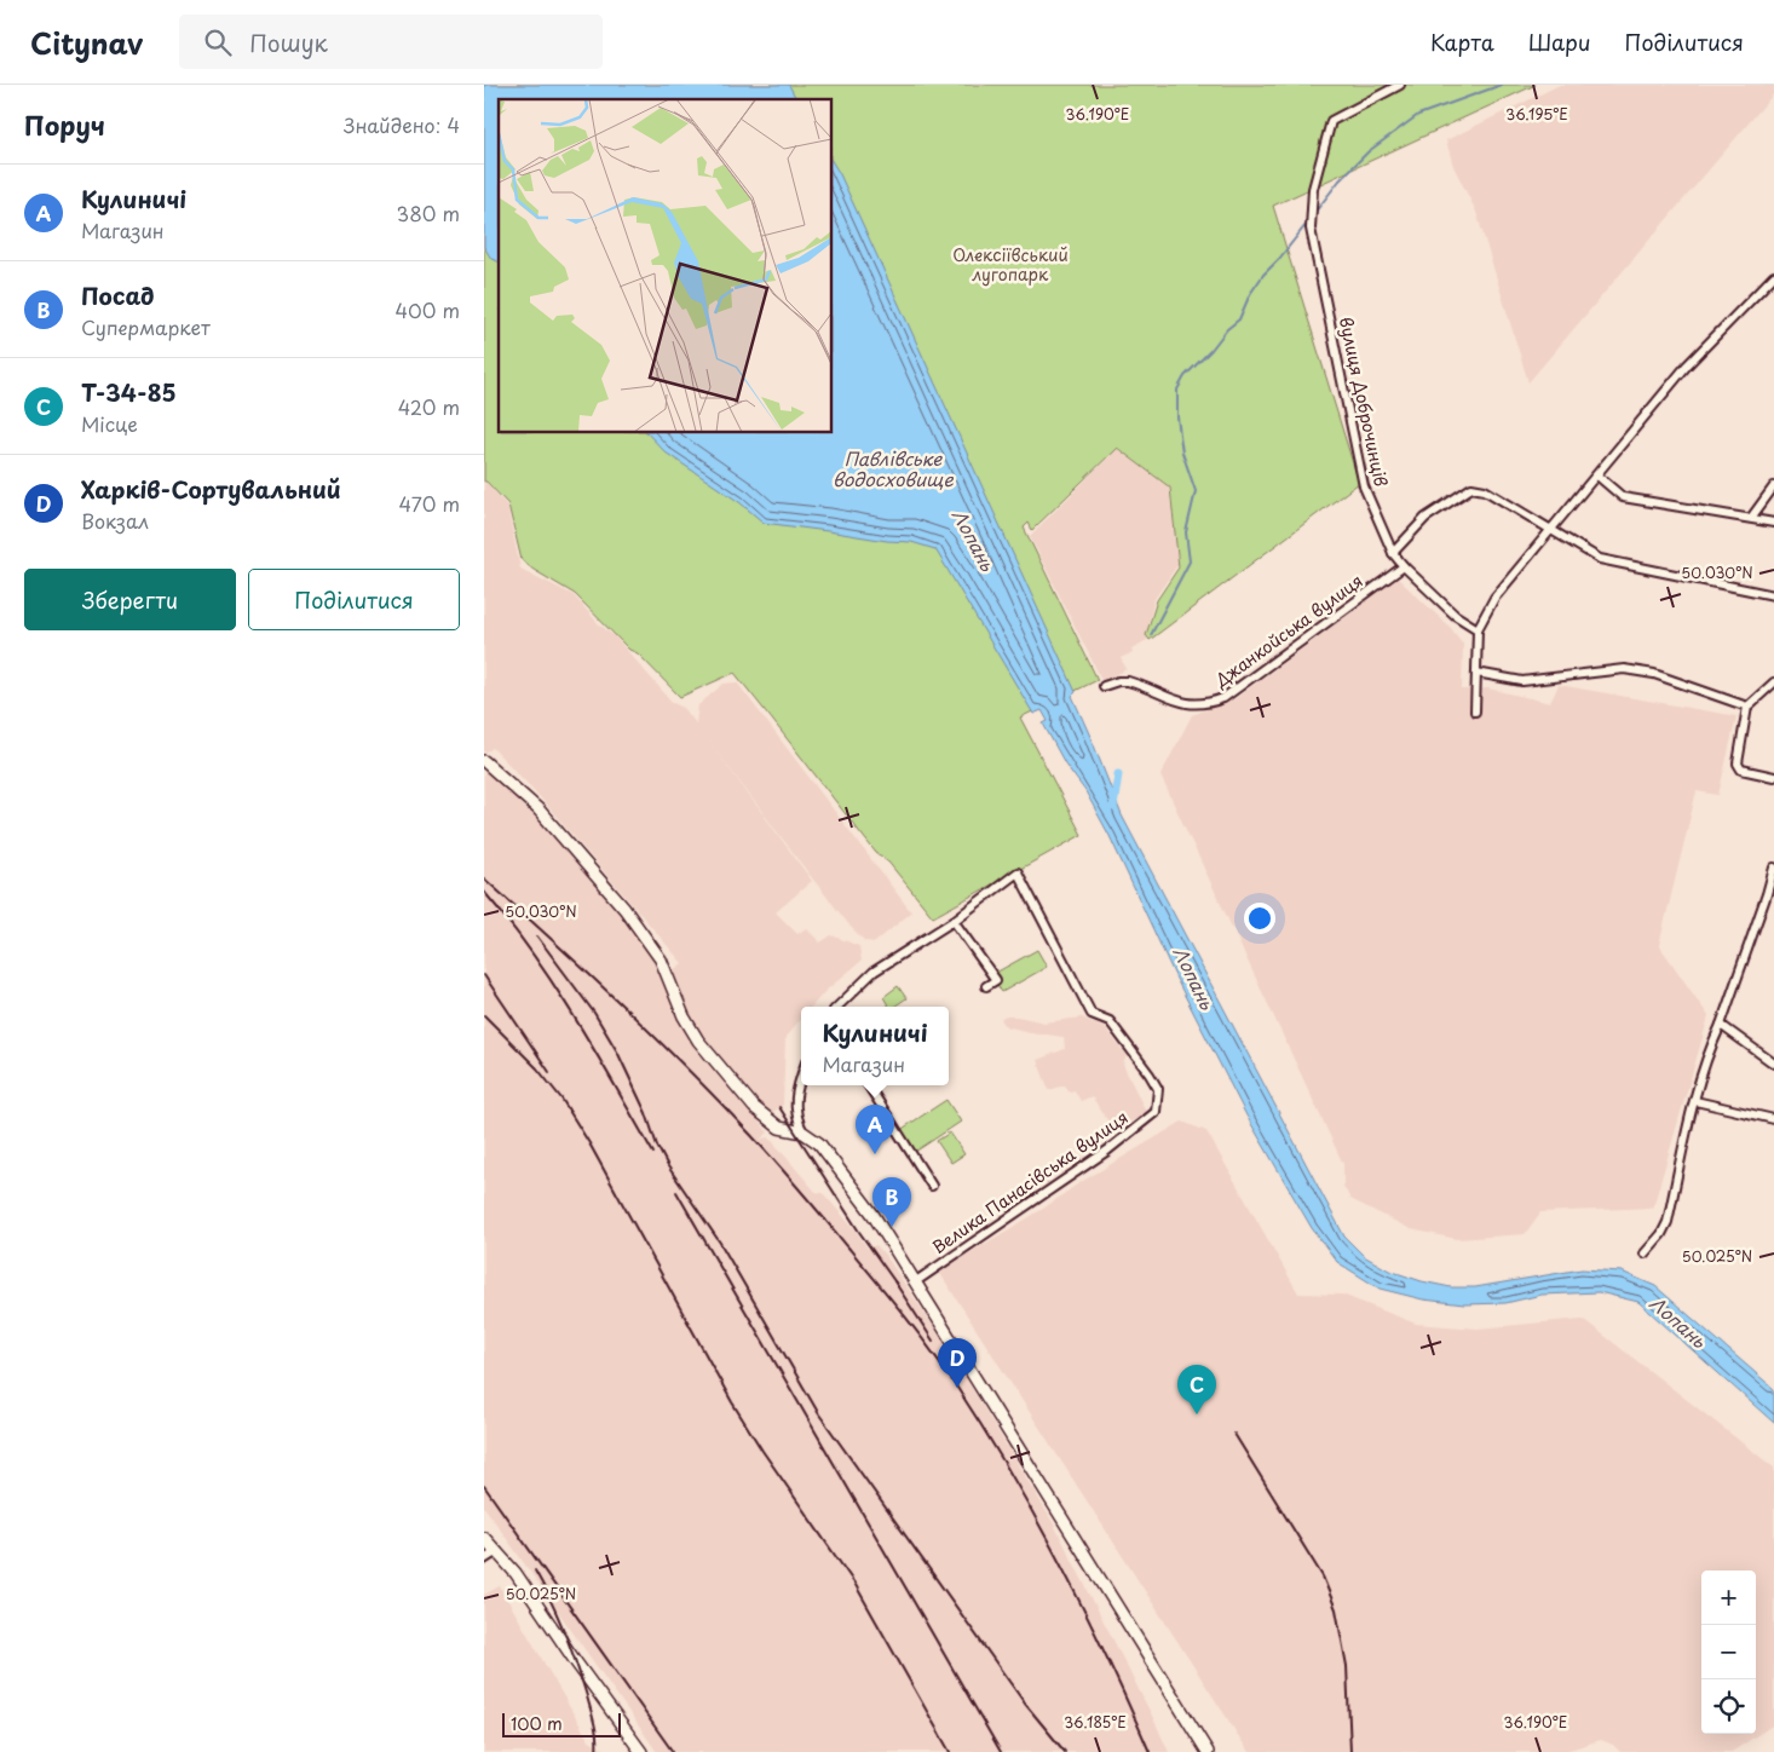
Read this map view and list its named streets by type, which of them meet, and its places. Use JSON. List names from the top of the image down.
{
  "streets": {
    "street": ["вулиця Доброчинців", "Джанкойська вулиця", "Велика Панасівська вулиця"]
  },
  "crossings": [
    ["вулиця Доброчинців", "Джанкойська вулиця"]
  ],
  "water": ["Павлівське водосховище", "Лопань"],
  "parks": ["Олексіївський лугопарк"],
  "scale_bar": "100 m",
  "page": {
    "header": "Citynav",
    "search": "Пошук",
    "nav": ["Карта", "Шари", "Поділитися"],
    "heading": ["Поруч", "Знайдено: 4"],
    "list": [
      {
        "mark": "A",
        "name": "Кулиничі",
        "note": "Магазин",
        "value": "380 m"
      },
      {
        "mark": "B",
        "name": "Посад",
        "note": "Супермаркет",
        "value": "400 m"
      },
      {
        "mark": "C",
        "name": "Т-34-85",
        "note": "Місце",
        "value": "420 m"
      },
      {
        "mark": "D",
        "name": "Харків-Сортувальний",
        "note": "Вокзал",
        "value": "470 m"
      }
    ],
    "buttons": ["Зберегти", "Поділитися"],
    "popup": ["Кулиничі", "Магазин"],
    "pins": [
      "A",
      "B",
      "D",
      "C"
    ],
    "map_buttons": ["+", "−"],
    "scale": "100 m"
  },
  "coordinates": [
    "36.195°E",
    "36.190°E",
    "50.030°N",
    "50.025°N",
    "36.185°E"
  ]
}
